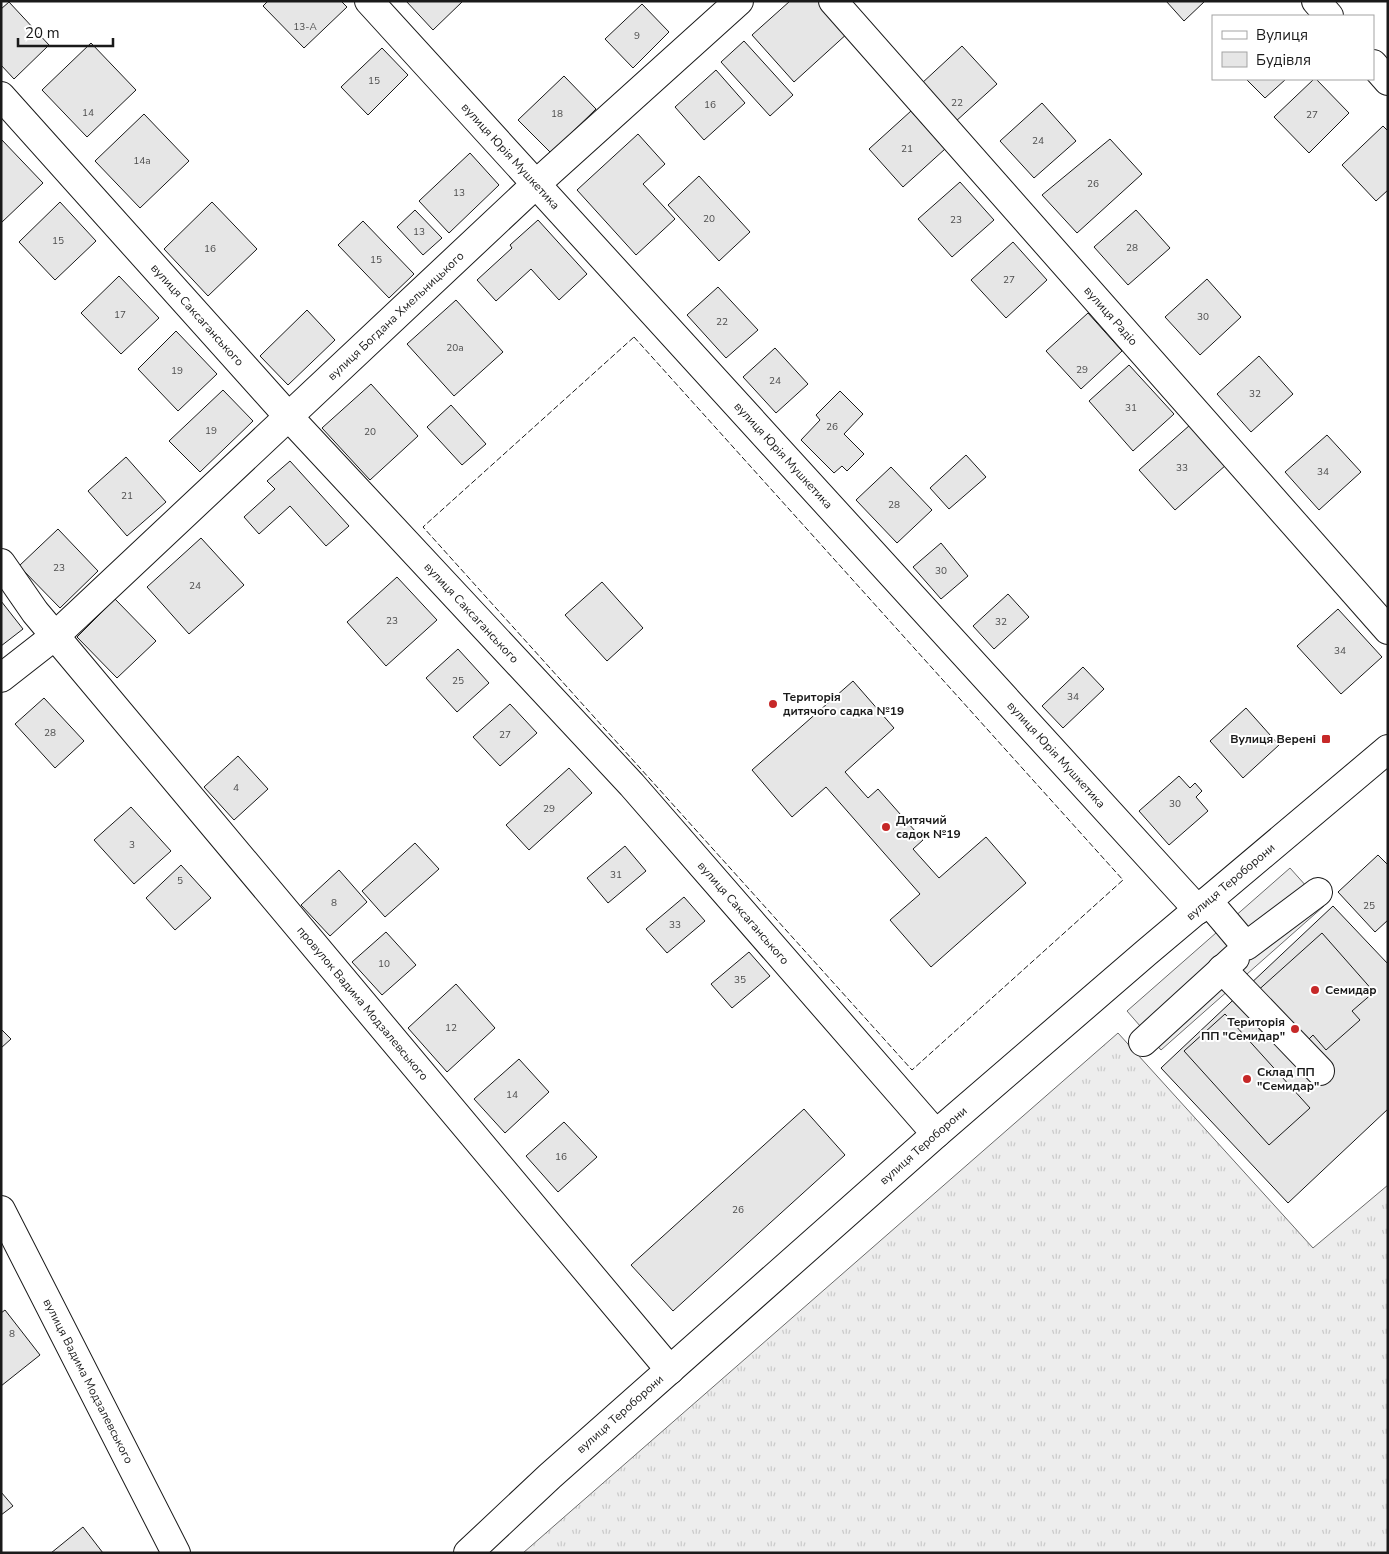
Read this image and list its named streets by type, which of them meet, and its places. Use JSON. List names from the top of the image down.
{
  "streets": {
    "street": [
      "вулиця Юрія Мушкетика",
      "вулиця Саксаганського",
      "вулиця Богдана Хмельницького",
      "вулиця Радіо",
      "вулиця Тероборони",
      "провулок Вадима Модзалевського",
      "вулиця Вадима Модзалевського"
    ]
  },
  "crossings": [
    ["вулиця Юрія Мушкетика", "вулиця Богдана Хмельницького"],
    ["вулиця Юрія Мушкетика", "вулиця Тероборони"],
    ["вулиця Саксаганського", "вулиця Богдана Хмельницького"],
    ["вулиця Саксаганського", "вулиця Тероборони"],
    ["вулиця Богдана Хмельницького", "провулок Вадима Модзалевського"],
    ["вулиця Тероборони", "провулок Вадима Модзалевського"]
  ],
  "places": {
    "other": [
      "Територія дитячого садка №19",
      "Дитячий садок №19",
      "Семидар",
      "Територія ПП \"Семидар\"",
      "Склад ПП \"Семидар\""
    ],
    "transit": ["Вулиця Верені"]
  },
  "house_numbers": [
    "13-А",
    "9",
    "15",
    "22",
    "16",
    "14",
    "18",
    "27",
    "24",
    "21",
    "14а",
    "26",
    "13",
    "20",
    "23",
    "13",
    "15",
    "28",
    "16",
    "15",
    "27",
    "17",
    "30",
    "22",
    "20а",
    "29",
    "19",
    "24",
    "32",
    "31",
    "26",
    "19",
    "20",
    "33",
    "34",
    "21",
    "28",
    "23",
    "30",
    "24",
    "23",
    "32",
    "34",
    "25",
    "34",
    "28",
    "27",
    "4",
    "30",
    "29",
    "3",
    "31",
    "5",
    "8",
    "25",
    "33",
    "10",
    "35",
    "12",
    "14",
    "16",
    "26",
    "8"
  ],
  "legend": ["Вулиця", "Будівля"],
  "scale_bar": "20 m"
}
